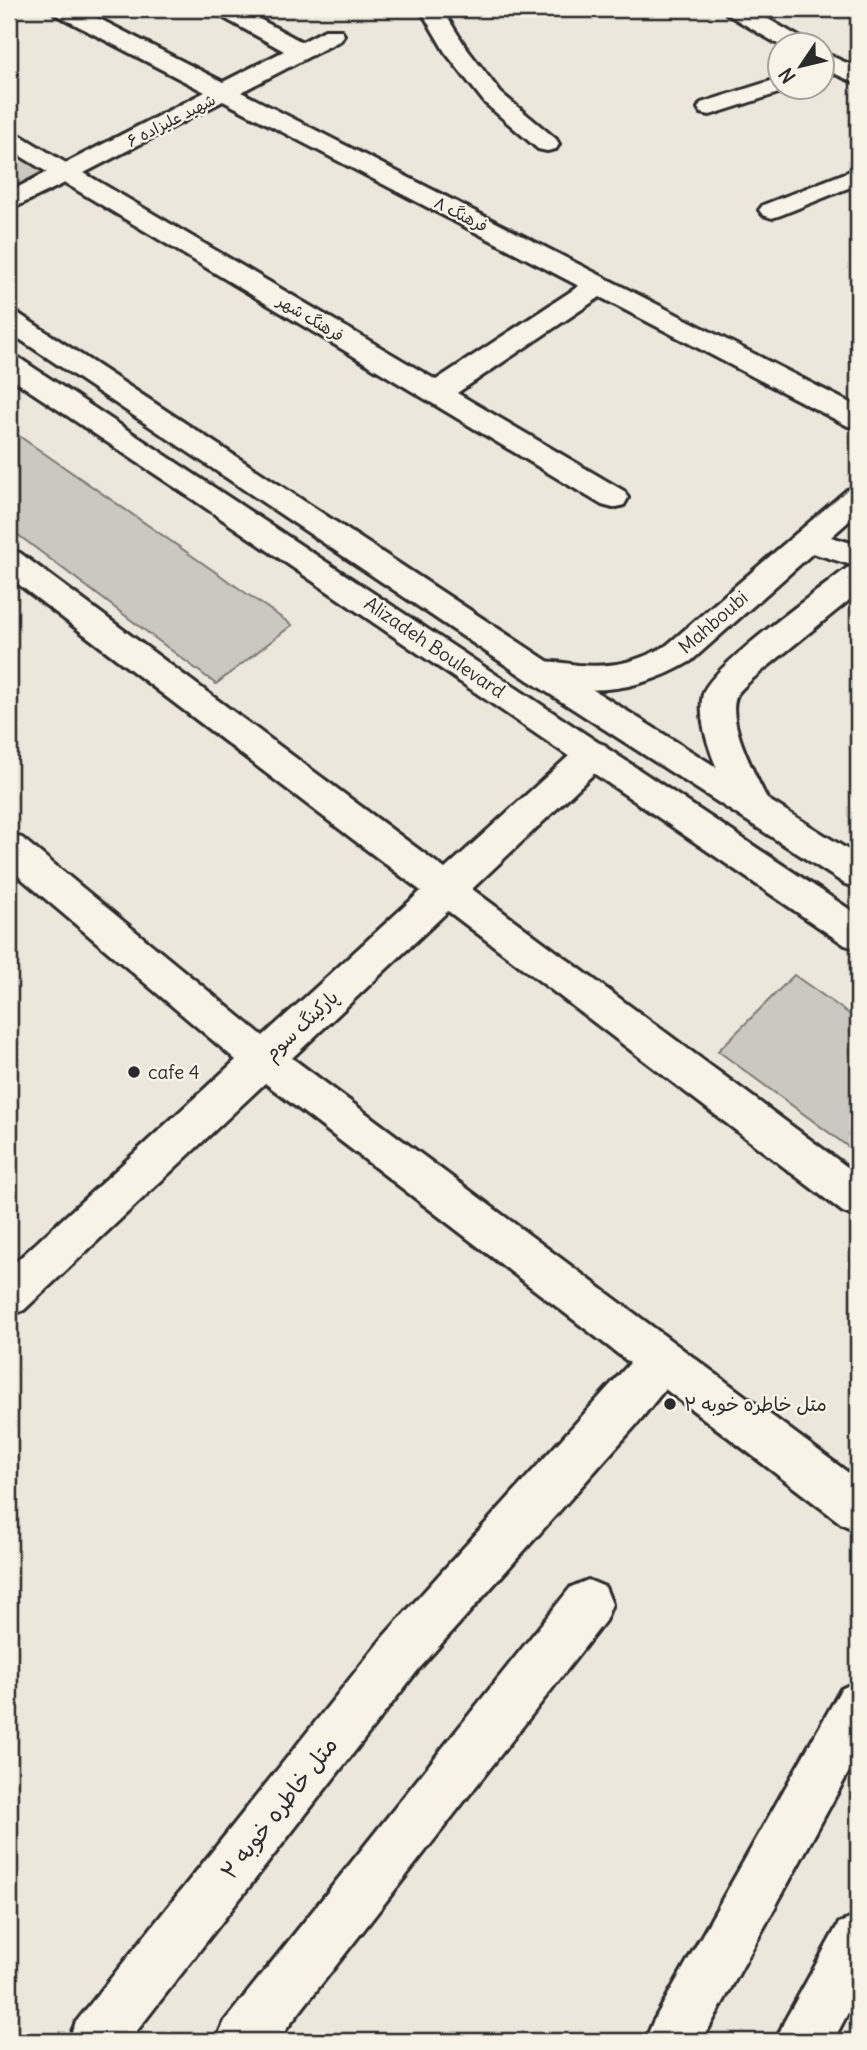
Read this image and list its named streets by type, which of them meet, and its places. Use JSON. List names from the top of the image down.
{
  "streets": {
    "street": [
      "شهید علیزاده ۶",
      "فرهنگ ۸",
      "فرهنگ شهر",
      "Mahboubi",
      "Alizadeh Boulevard",
      "پارکینگ سوم",
      "متل خاطره خوبه ۲"
    ]
  },
  "crossings": [
    ["شهید علیزاده ۶", "فرهنگ ۸"],
    ["شهید علیزاده ۶", "فرهنگ شهر"],
    ["Mahboubi", "Alizadeh Boulevard"],
    ["Alizadeh Boulevard", "پارکینگ سوم"]
  ],
  "places": ["cafe 4", "متل خاطره خوبه ۲"],
  "north": "bottom left"
}
